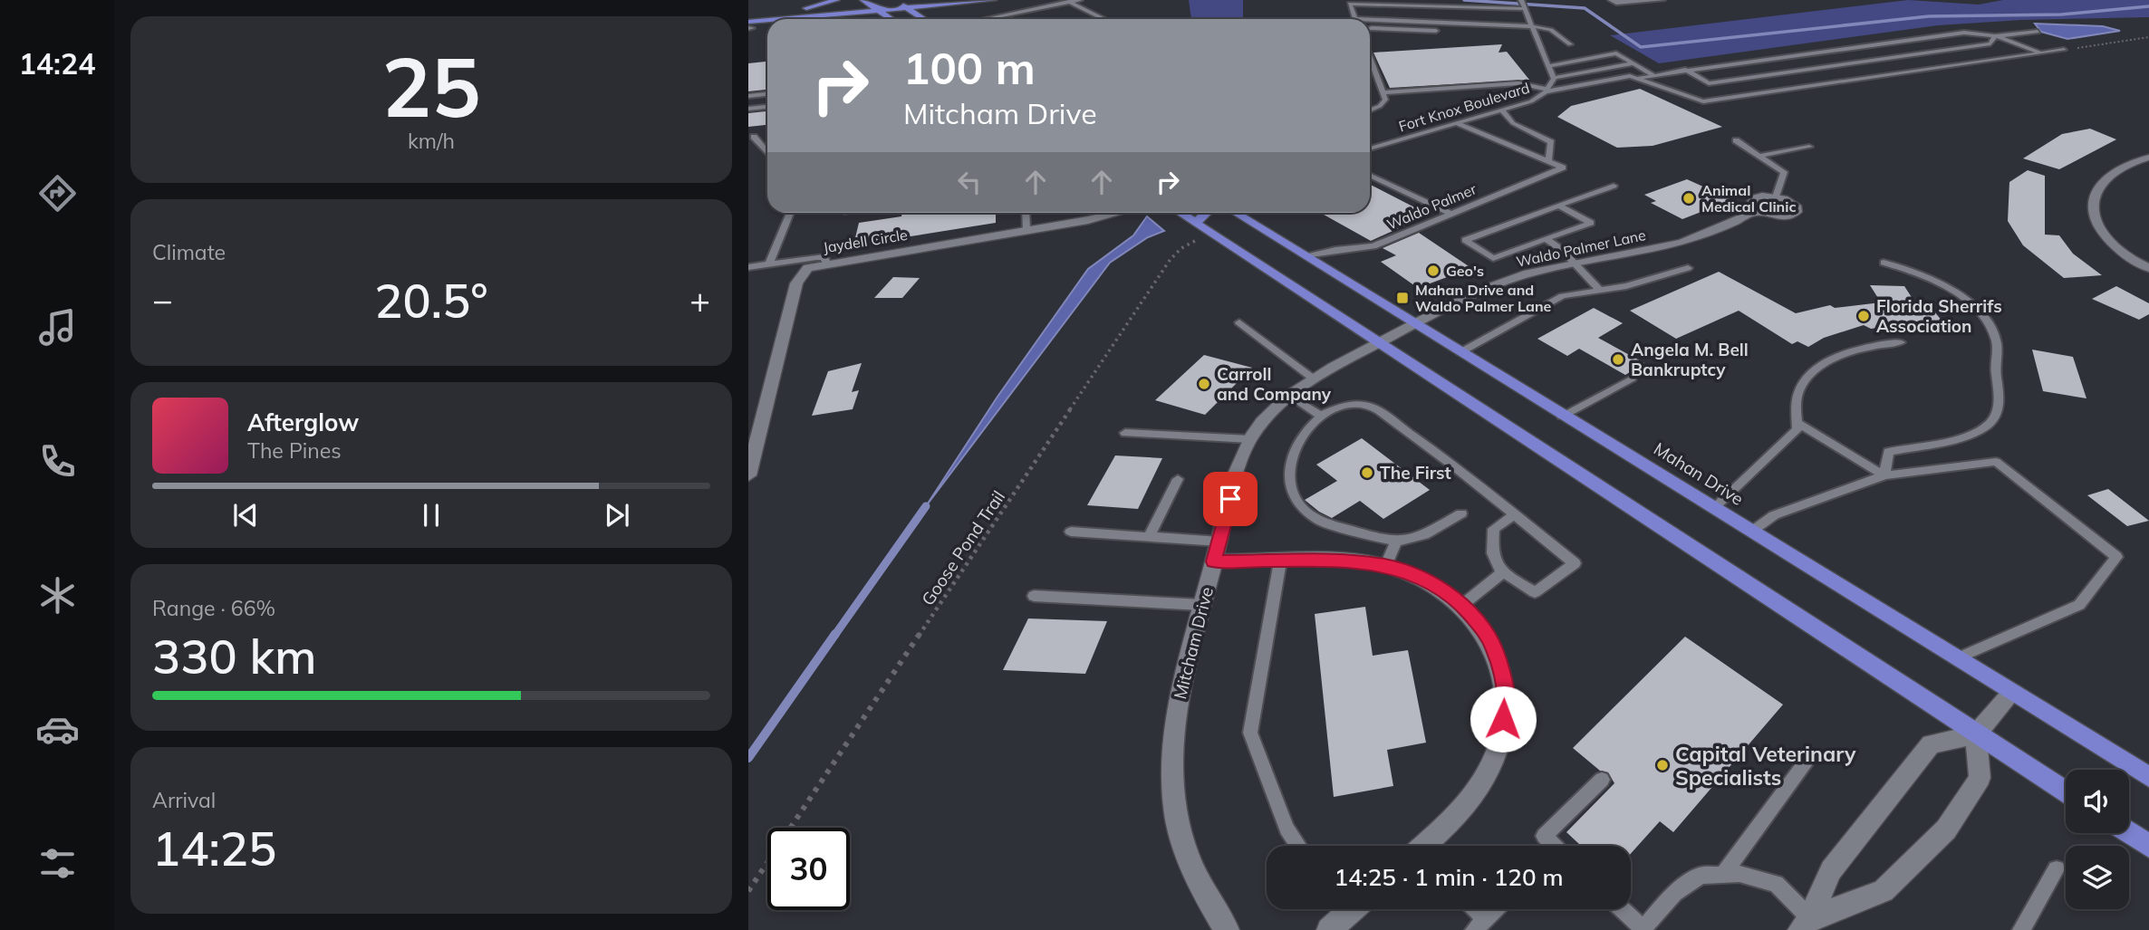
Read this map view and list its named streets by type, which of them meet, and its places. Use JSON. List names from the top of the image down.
{
  "streets": {
    "main road": ["Mahan Drive"],
    "street": ["Jaydell Circle", "Waldo Palmer Lane", "Mitcham Drive"],
    "lane": ["Fort Knox Boulevard", "Waldo Palmer"],
    "path": ["Goose Pond Trail"]
  },
  "crossings": [
    ["Waldo Palmer", "Mahan Drive"],
    ["Waldo Palmer Lane", "Mahan Drive"],
    ["Waldo Palmer Lane", "Mitcham Drive"],
    ["Mahan Drive", "Mitcham Drive"]
  ],
  "places": {
    "other": [
      "Animal Medical Clinic",
      "Geo's",
      "Florida Sherrifs Association",
      "Angela M. Bell Bankruptcy",
      "Carroll and Company",
      "The First",
      "Capital Veterinary Specialists"
    ],
    "transit": ["Mahan Drive and Waldo Palmer Lane"]
  },
  "page": {
    "tabs": "14:24",
    "tile": [
      ["25", "km/h"],
      "Climate",
      ["Range · 66%", "330 km"],
      ["Arrival", "14:25"]
    ],
    "turn": ["100 m", "Mitcham Drive"],
    "heat": ["−", "20.5°", "+"],
    "song": ["Afterglow", "The Pines"],
    "limit": "30",
    "trip": "14:25 · 1 min · 120 m"
  }
}
